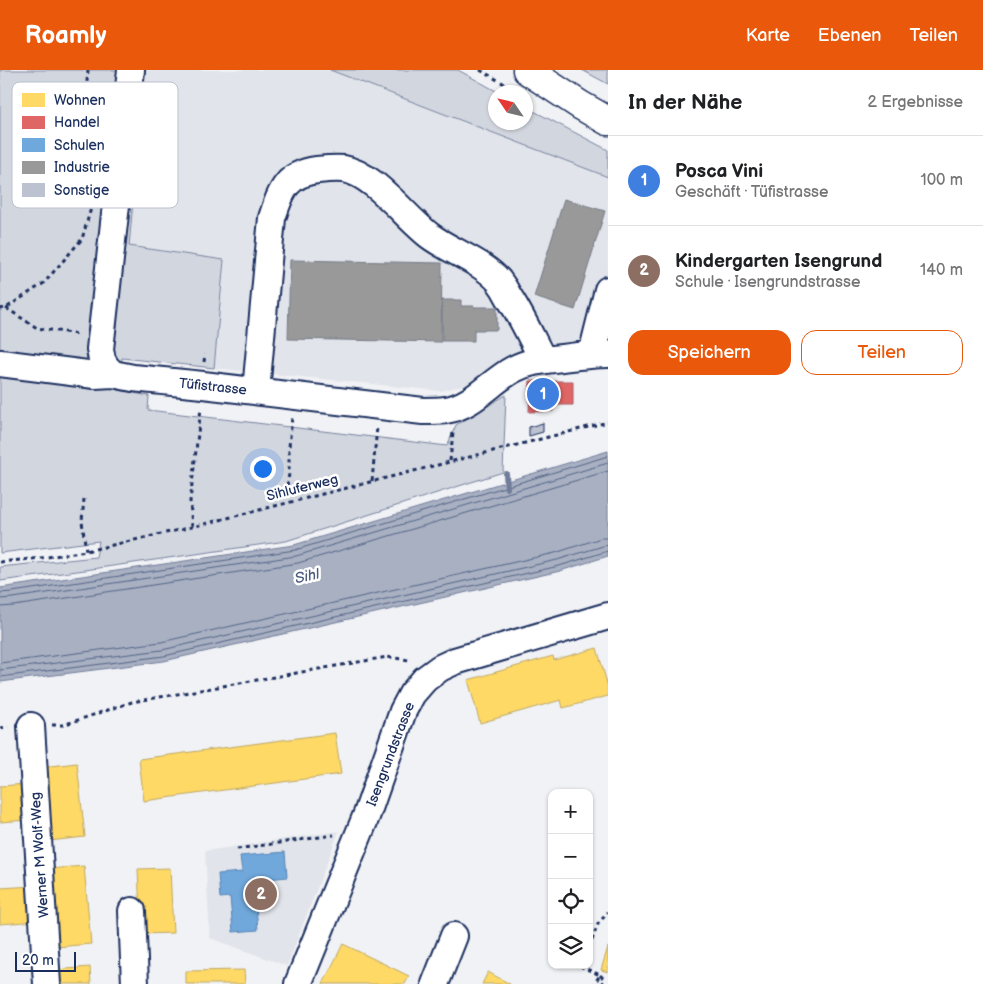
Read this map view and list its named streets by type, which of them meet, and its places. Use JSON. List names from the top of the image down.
{
  "streets": {
    "street": ["Tüfistrasse", "Isengrundstrasse", "Werner M Wolf-Weg"],
    "path": ["Sihluferweg"]
  },
  "water": ["Sihl"],
  "legend": [
    "Wohnen",
    "Handel",
    "Schulen",
    "Industrie",
    "Sonstige"
  ],
  "scale_bar": "20 m",
  "north": "top left",
  "page": {
    "header": "Roamly",
    "nav": ["Karte", "Ebenen", "Teilen"],
    "heading": ["In der Nähe", "2 Ergebnisse"],
    "list": [
      {
        "mark": "1",
        "name": "Posca Vini",
        "note": "Geschäft · Tüfistrasse",
        "value": "100 m"
      },
      {
        "mark": "2",
        "name": "Kindergarten Isengrund",
        "note": "Schule · Isengrundstrasse",
        "value": "140 m"
      }
    ],
    "buttons": ["Speichern", "Teilen"],
    "pins": ["1", "2"],
    "map_buttons": ["+", "−"],
    "scale": "20 m"
  }
}
